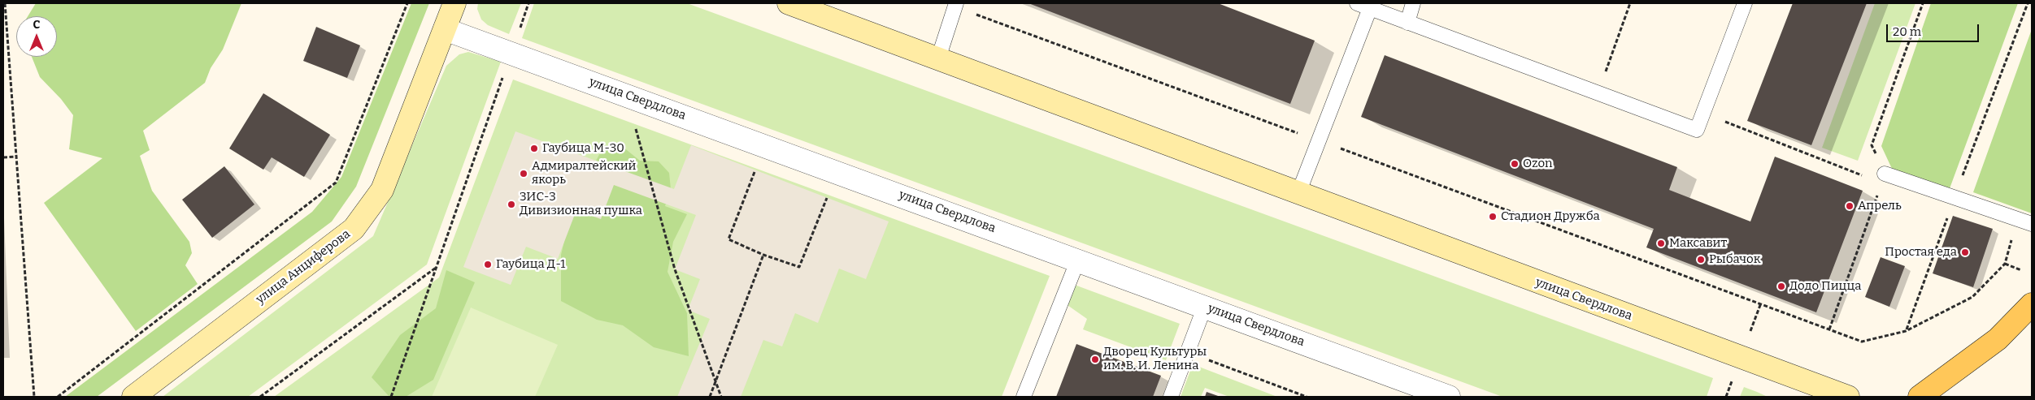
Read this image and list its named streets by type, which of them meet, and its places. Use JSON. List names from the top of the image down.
{
  "streets": {
    "main road": ["улица Свердлова", "улица Анциферова"]
  },
  "crossings": [
    ["улица Свердлова", "улица Анциферова"]
  ],
  "places": [
    "Гаубица М-30",
    "Ozon",
    "Адмиралтейский якорь",
    "ЗИС-3 Дивизионная пушка",
    "Апрель",
    "Стадион Дружба",
    "Максавит",
    "Простая еда",
    "Рыбачок",
    "Гаубица Д-1",
    "Додо Пицца",
    "Дворец Культуры им. В. И. Ленина"
  ],
  "scale_bar": "20 m",
  "north": "top"
}
